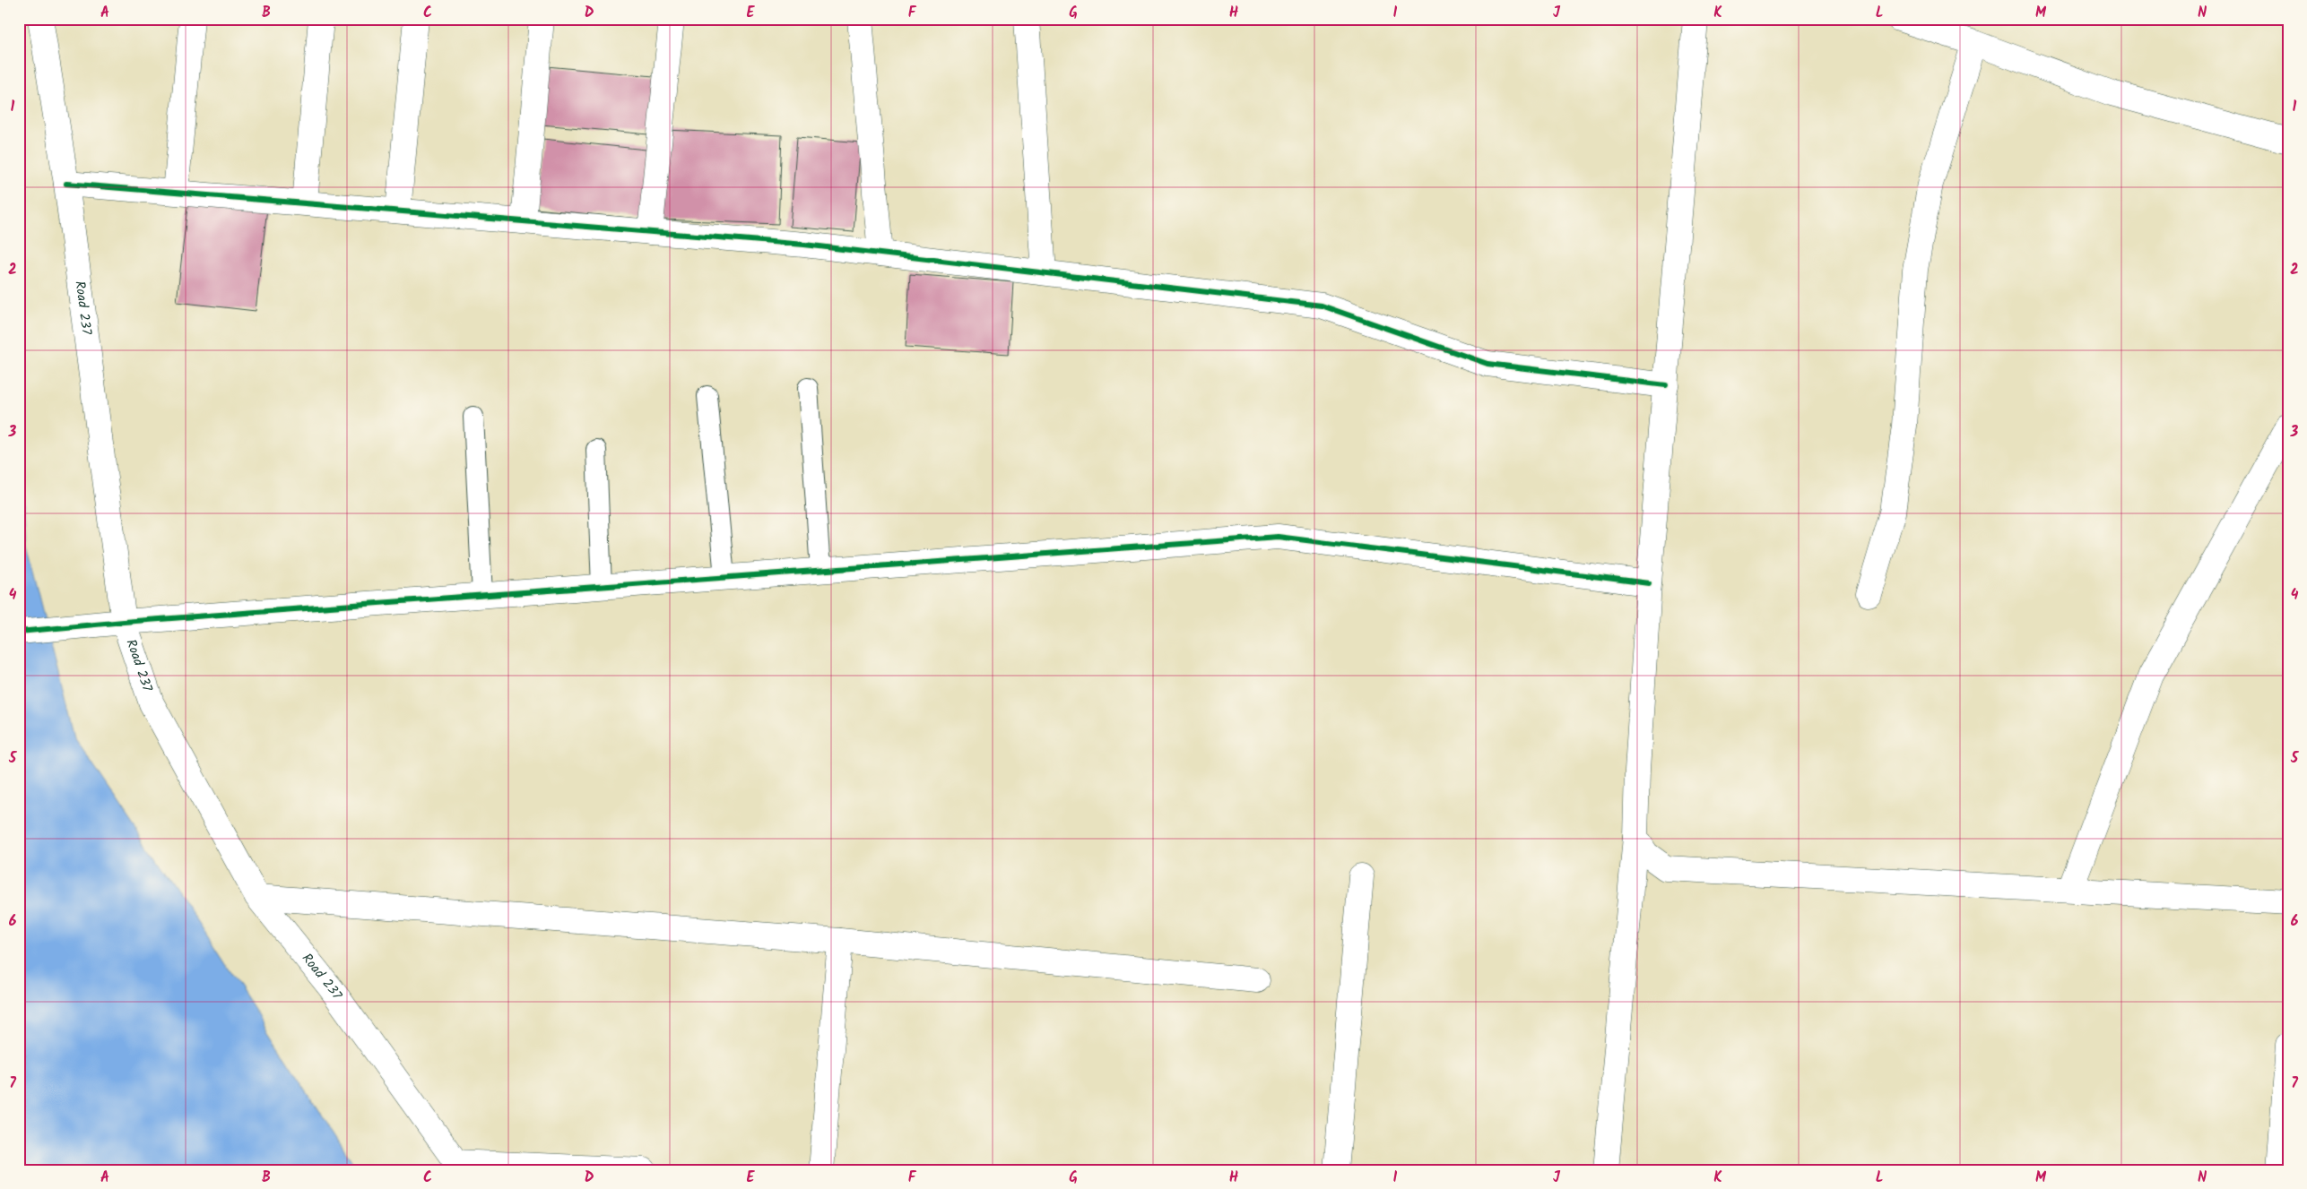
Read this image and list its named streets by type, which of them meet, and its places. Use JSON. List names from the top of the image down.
{
  "streets": {
    "street": ["Road 237"]
  },
  "grid": {
    "columns": [
      "A",
      "B",
      "C",
      "D",
      "E",
      "F",
      "G",
      "H",
      "I",
      "J",
      "K",
      "L",
      "M",
      "N"
    ],
    "rows": [
      "1",
      "2",
      "3",
      "4",
      "5",
      "6",
      "7"
    ]
  }
}
